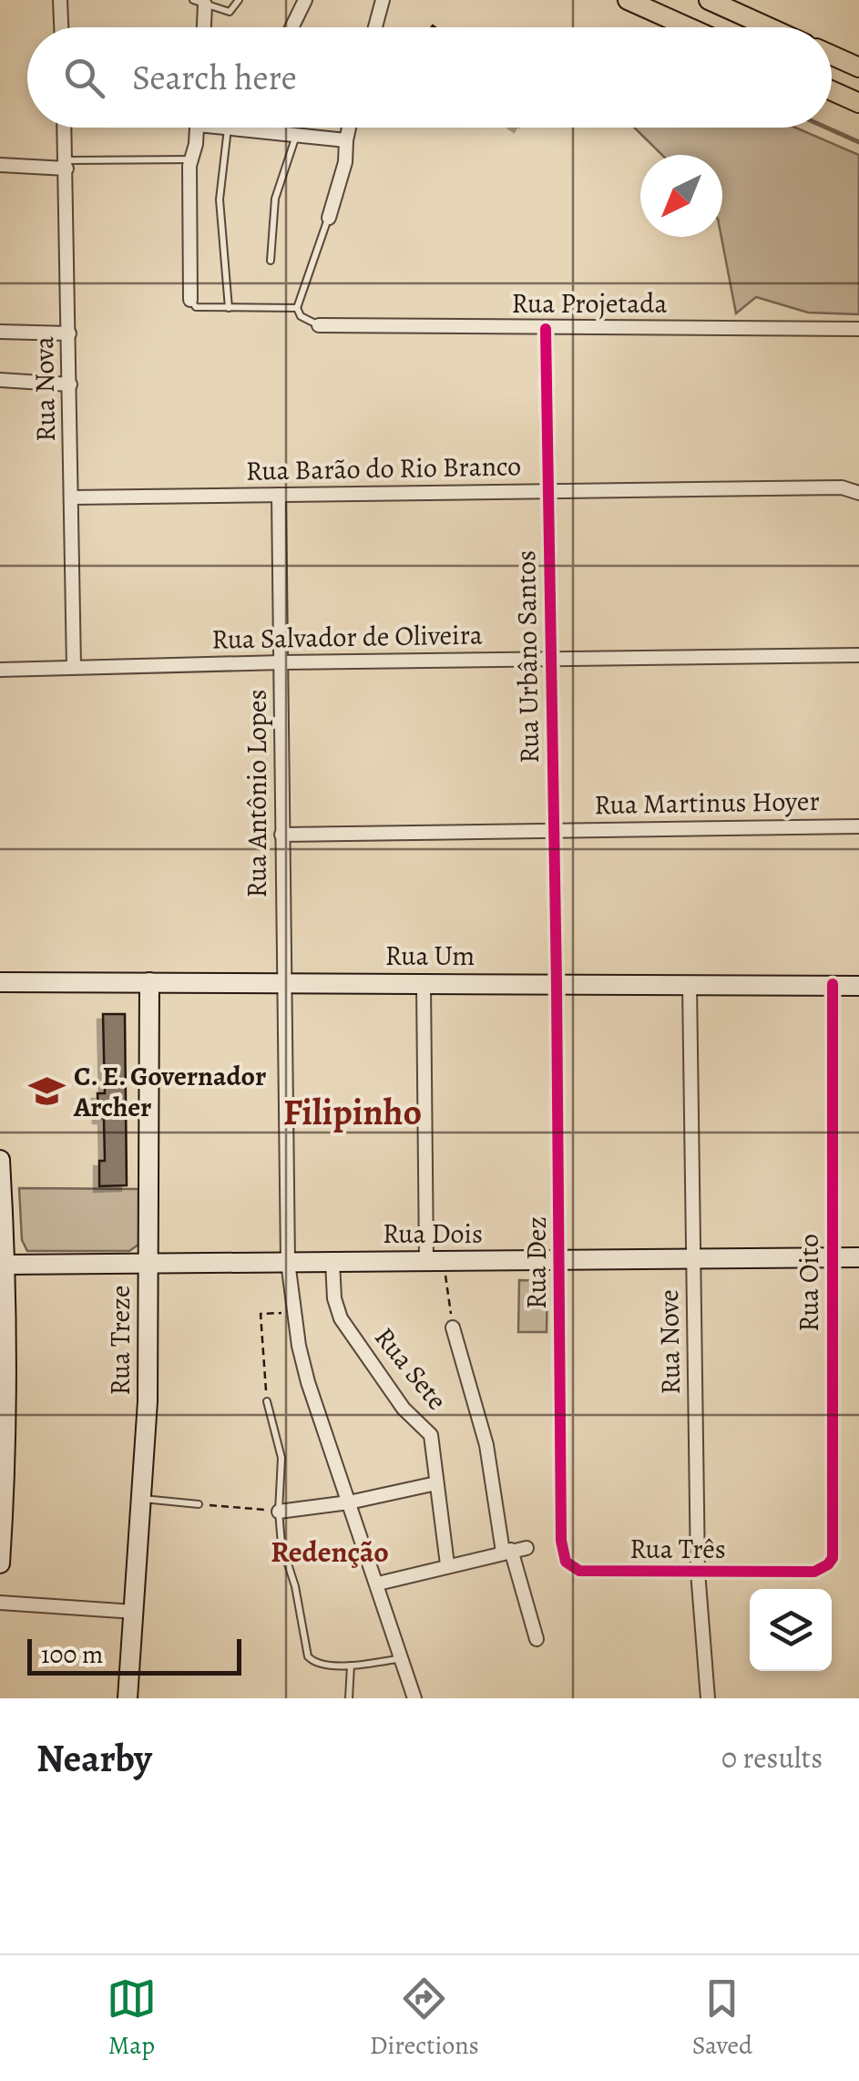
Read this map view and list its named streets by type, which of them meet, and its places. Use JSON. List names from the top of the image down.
{
  "streets": {
    "main road": ["Rua Um", "Rua Dois", "Rua Treze"],
    "street": [
      "Rua Projetada",
      "Rua Nova",
      "Rua Barão do Rio Branco",
      "Rua Salvador de Oliveira",
      "Rua Urbâno Santos",
      "Rua Antônio Lopes",
      "Rua Martinus Hoyer",
      "Rua Dez",
      "Rua Oito",
      "Rua Nove",
      "Rua Sete",
      "Rua Três"
    ]
  },
  "crossings": [
    ["Rua Projetada", "Rua Urbâno Santos"],
    ["Rua Nova", "Rua Barão do Rio Branco"],
    ["Rua Nova", "Rua Salvador de Oliveira"],
    ["Rua Barão do Rio Branco", "Rua Urbâno Santos"],
    ["Rua Barão do Rio Branco", "Rua Antônio Lopes"],
    ["Rua Salvador de Oliveira", "Rua Urbâno Santos"],
    ["Rua Salvador de Oliveira", "Rua Antônio Lopes"],
    ["Rua Urbâno Santos", "Rua Martinus Hoyer"],
    ["Rua Urbâno Santos", "Rua Um"],
    ["Rua Urbâno Santos", "Rua Dez"],
    ["Rua Antônio Lopes", "Rua Martinus Hoyer"],
    ["Rua Antônio Lopes", "Rua Um"],
    ["Rua Antônio Lopes", "Rua Dois"],
    ["Rua Um", "Rua Dez"],
    ["Rua Um", "Rua Oito"],
    ["Rua Um", "Rua Treze"],
    ["Rua Um", "Rua Nove"],
    ["Rua Dois", "Rua Dez"],
    ["Rua Dois", "Rua Oito"],
    ["Rua Dois", "Rua Treze"],
    ["Rua Dois", "Rua Nove"],
    ["Rua Dois", "Rua Sete"],
    ["Rua Dez", "Rua Três"],
    ["Rua Oito", "Rua Três"],
    ["Rua Nove", "Rua Três"]
  ],
  "districts": ["Filipinho", "Redenção"],
  "places": {
    "school or university": ["C. E. Governador Archer"]
  },
  "scale_bar": "100 m",
  "north": "bottom left",
  "page": {
    "search": "Search here",
    "scale": "100 m",
    "heading": ["Nearby", "0 results"],
    "nav": ["Map", "Directions", "Saved"]
  }
}
